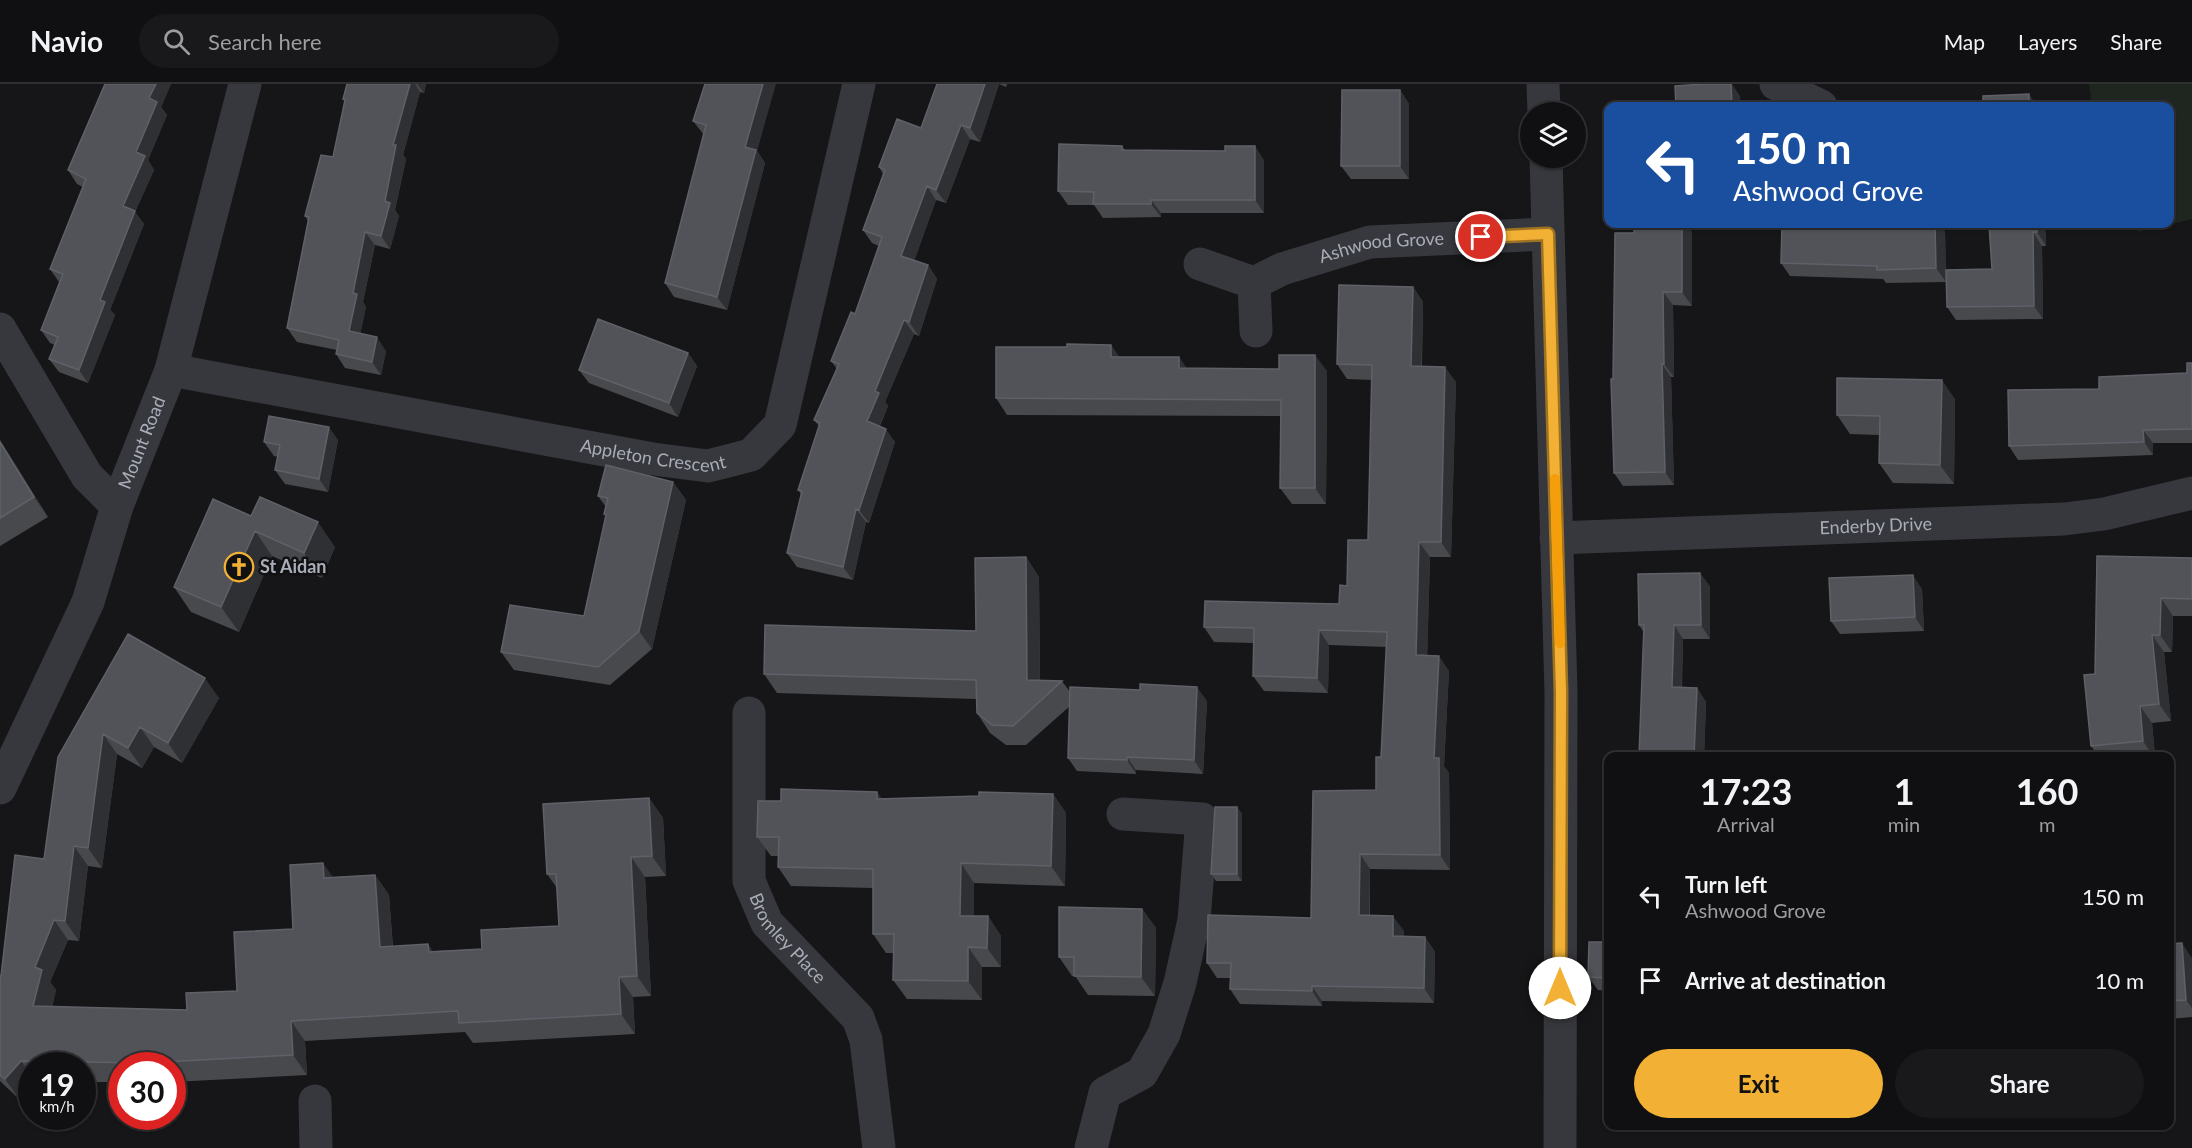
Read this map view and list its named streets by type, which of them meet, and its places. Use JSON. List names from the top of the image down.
{
  "streets": {
    "street": [
      "Ashwood Grove",
      "Mount Road",
      "Appleton Crescent",
      "Enderby Drive",
      "Bromley Place"
    ]
  },
  "crossings": [
    ["Mount Road", "Appleton Crescent"]
  ],
  "places": {
    "church": ["St Aidan"]
  },
  "page": {
    "header": "Navio",
    "search": "Search here",
    "nav": ["Map", "Layers", "Share"],
    "turn": ["150 m", "Ashwood Grove"],
    "eta": [
      "17:23",
      "Arrival",
      "1",
      "min",
      "160",
      "m"
    ],
    "list": [
      {
        "name": "Turn left",
        "note": "Ashwood Grove",
        "value": "150 m"
      },
      {
        "name": "Arrive at destination",
        "value": "10 m"
      }
    ],
    "buttons": ["Exit", "Share"],
    "speed": "19 km/h",
    "limit": "30"
  }
}
